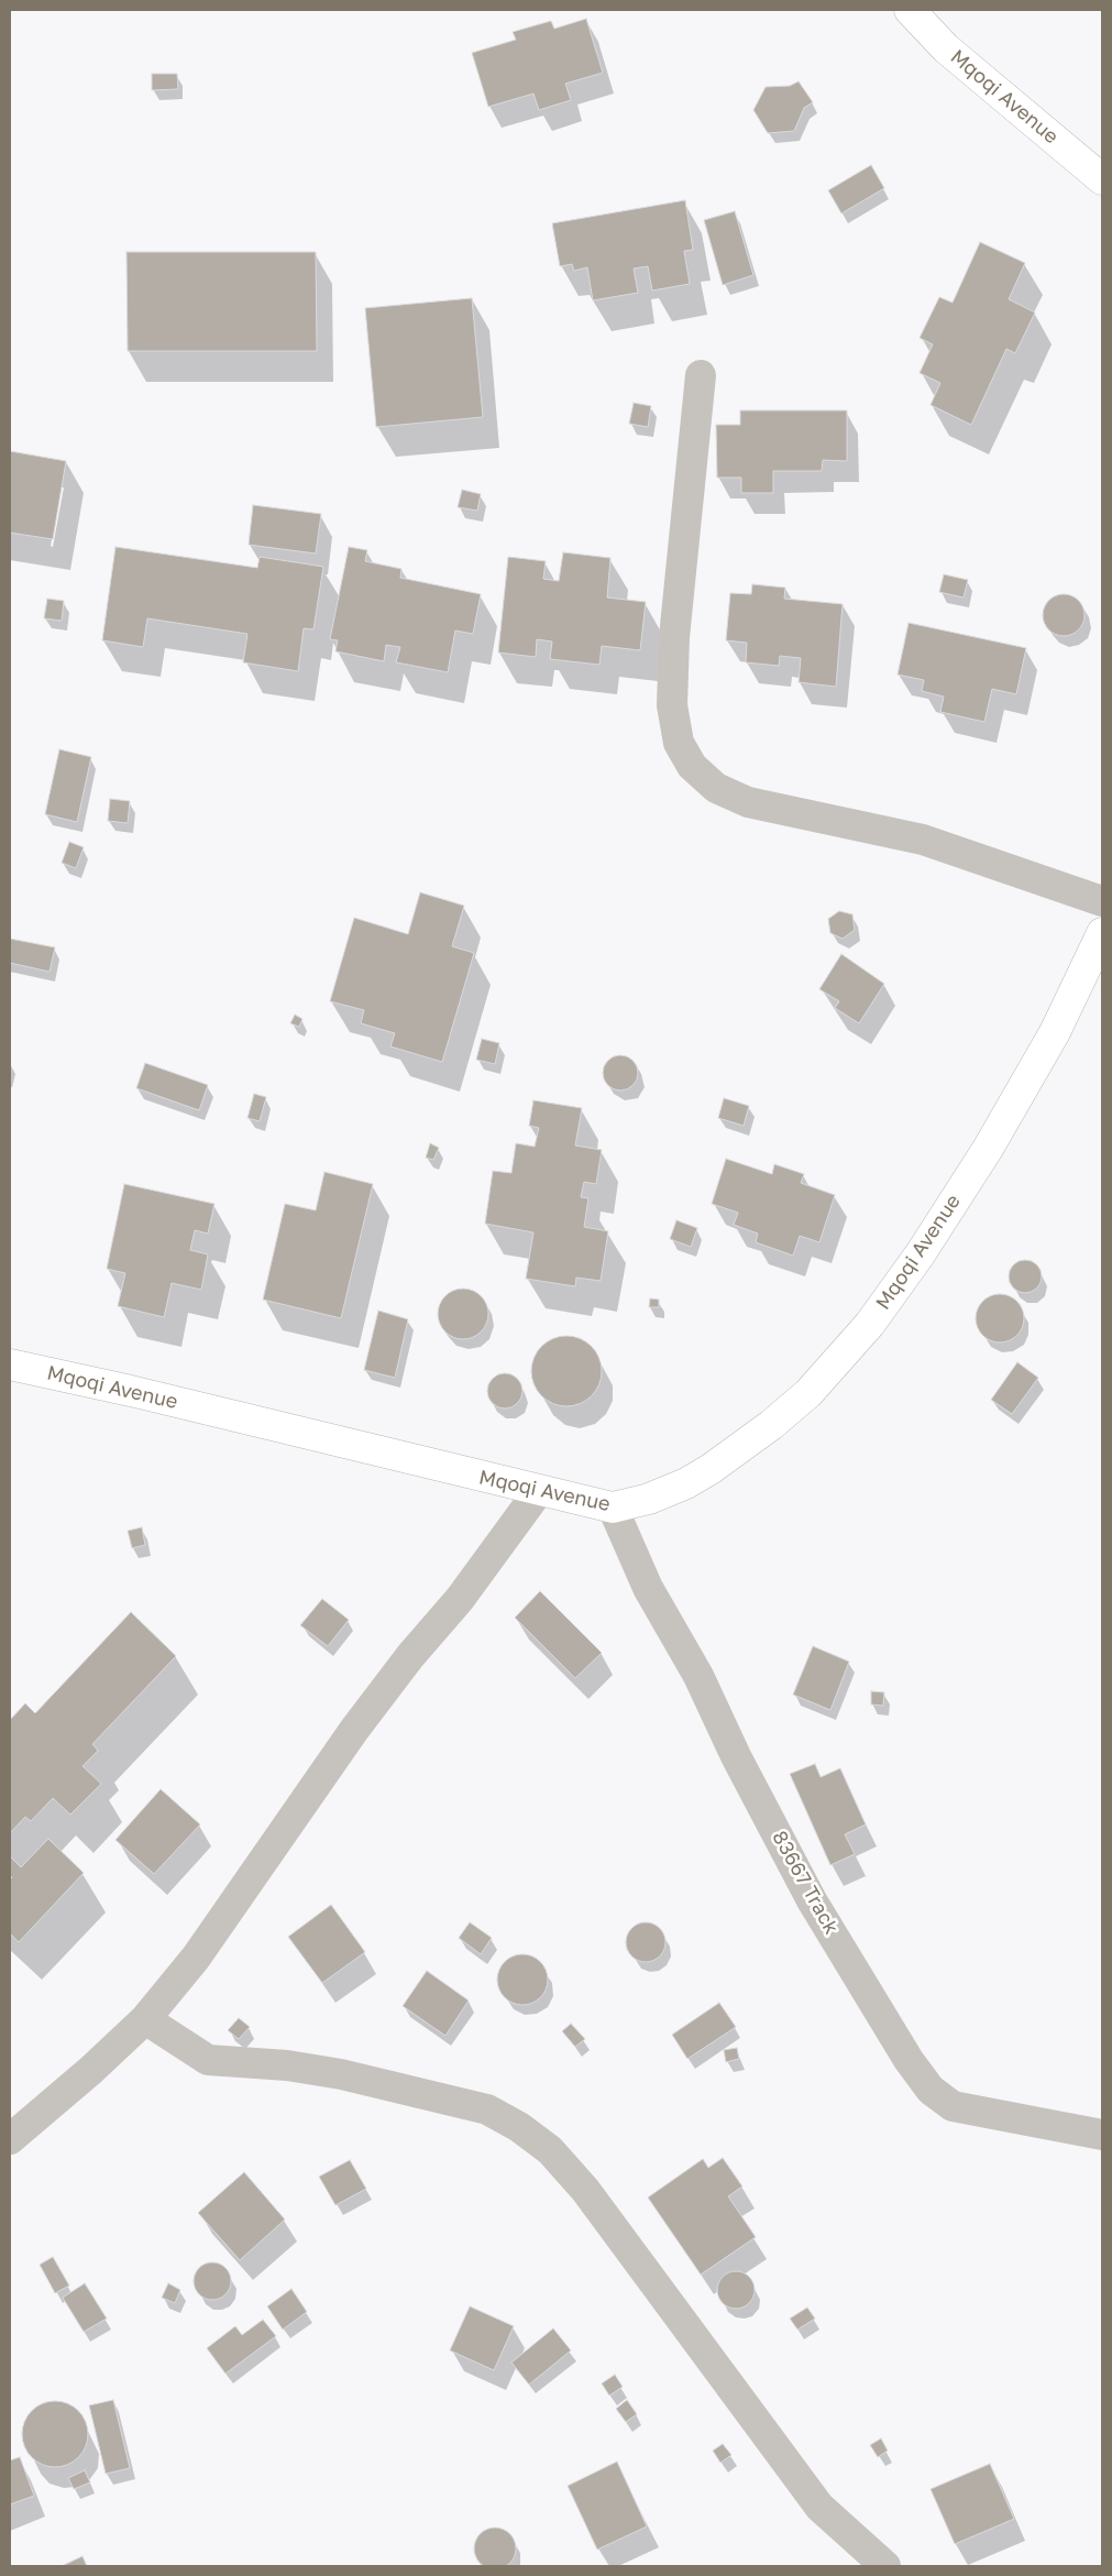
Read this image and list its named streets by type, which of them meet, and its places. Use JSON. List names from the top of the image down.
{
  "streets": {
    "street": ["Mqoqi Avenue", "83667 Track"]
  },
  "crossings": [
    ["Mqoqi Avenue", "83667 Track"]
  ]
}
